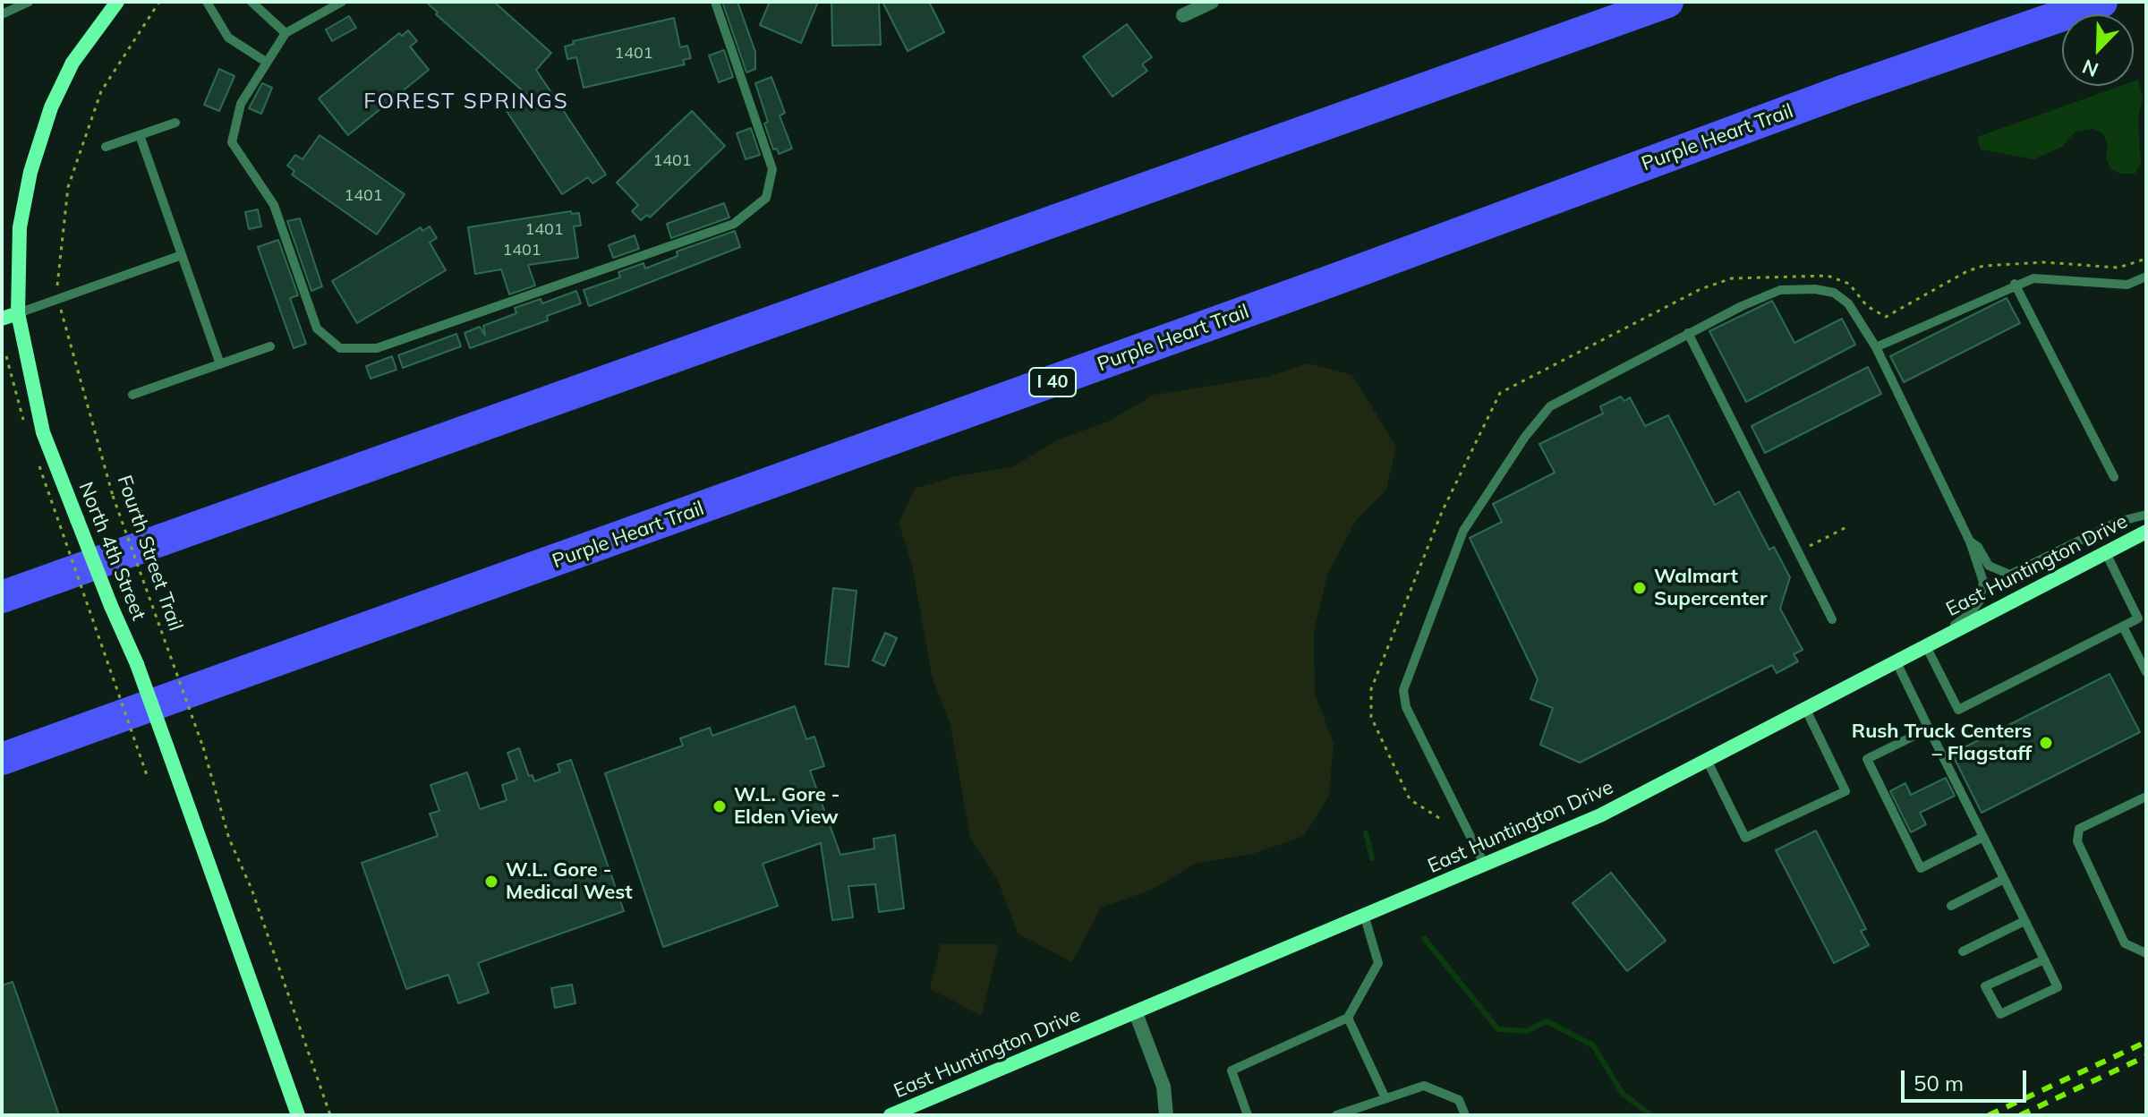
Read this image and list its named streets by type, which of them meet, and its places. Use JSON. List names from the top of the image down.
{
  "streets": {
    "highway": ["Purple Heart Trail", "I 40"],
    "street": ["North 4th Street", "East Huntington Drive"],
    "path": ["Fourth Street Trail"]
  },
  "districts": ["FOREST SPRINGS"],
  "places": [
    "Walmart Supercenter",
    "Rush Truck Centers – Flagstaff",
    "W.L. Gore - Elden View",
    "W.L. Gore - Medical West"
  ],
  "house_numbers": [
    "1401",
    "1401",
    "1401",
    "1401",
    "1401"
  ],
  "scale_bar": "50 m",
  "north": "bottom left"
}
